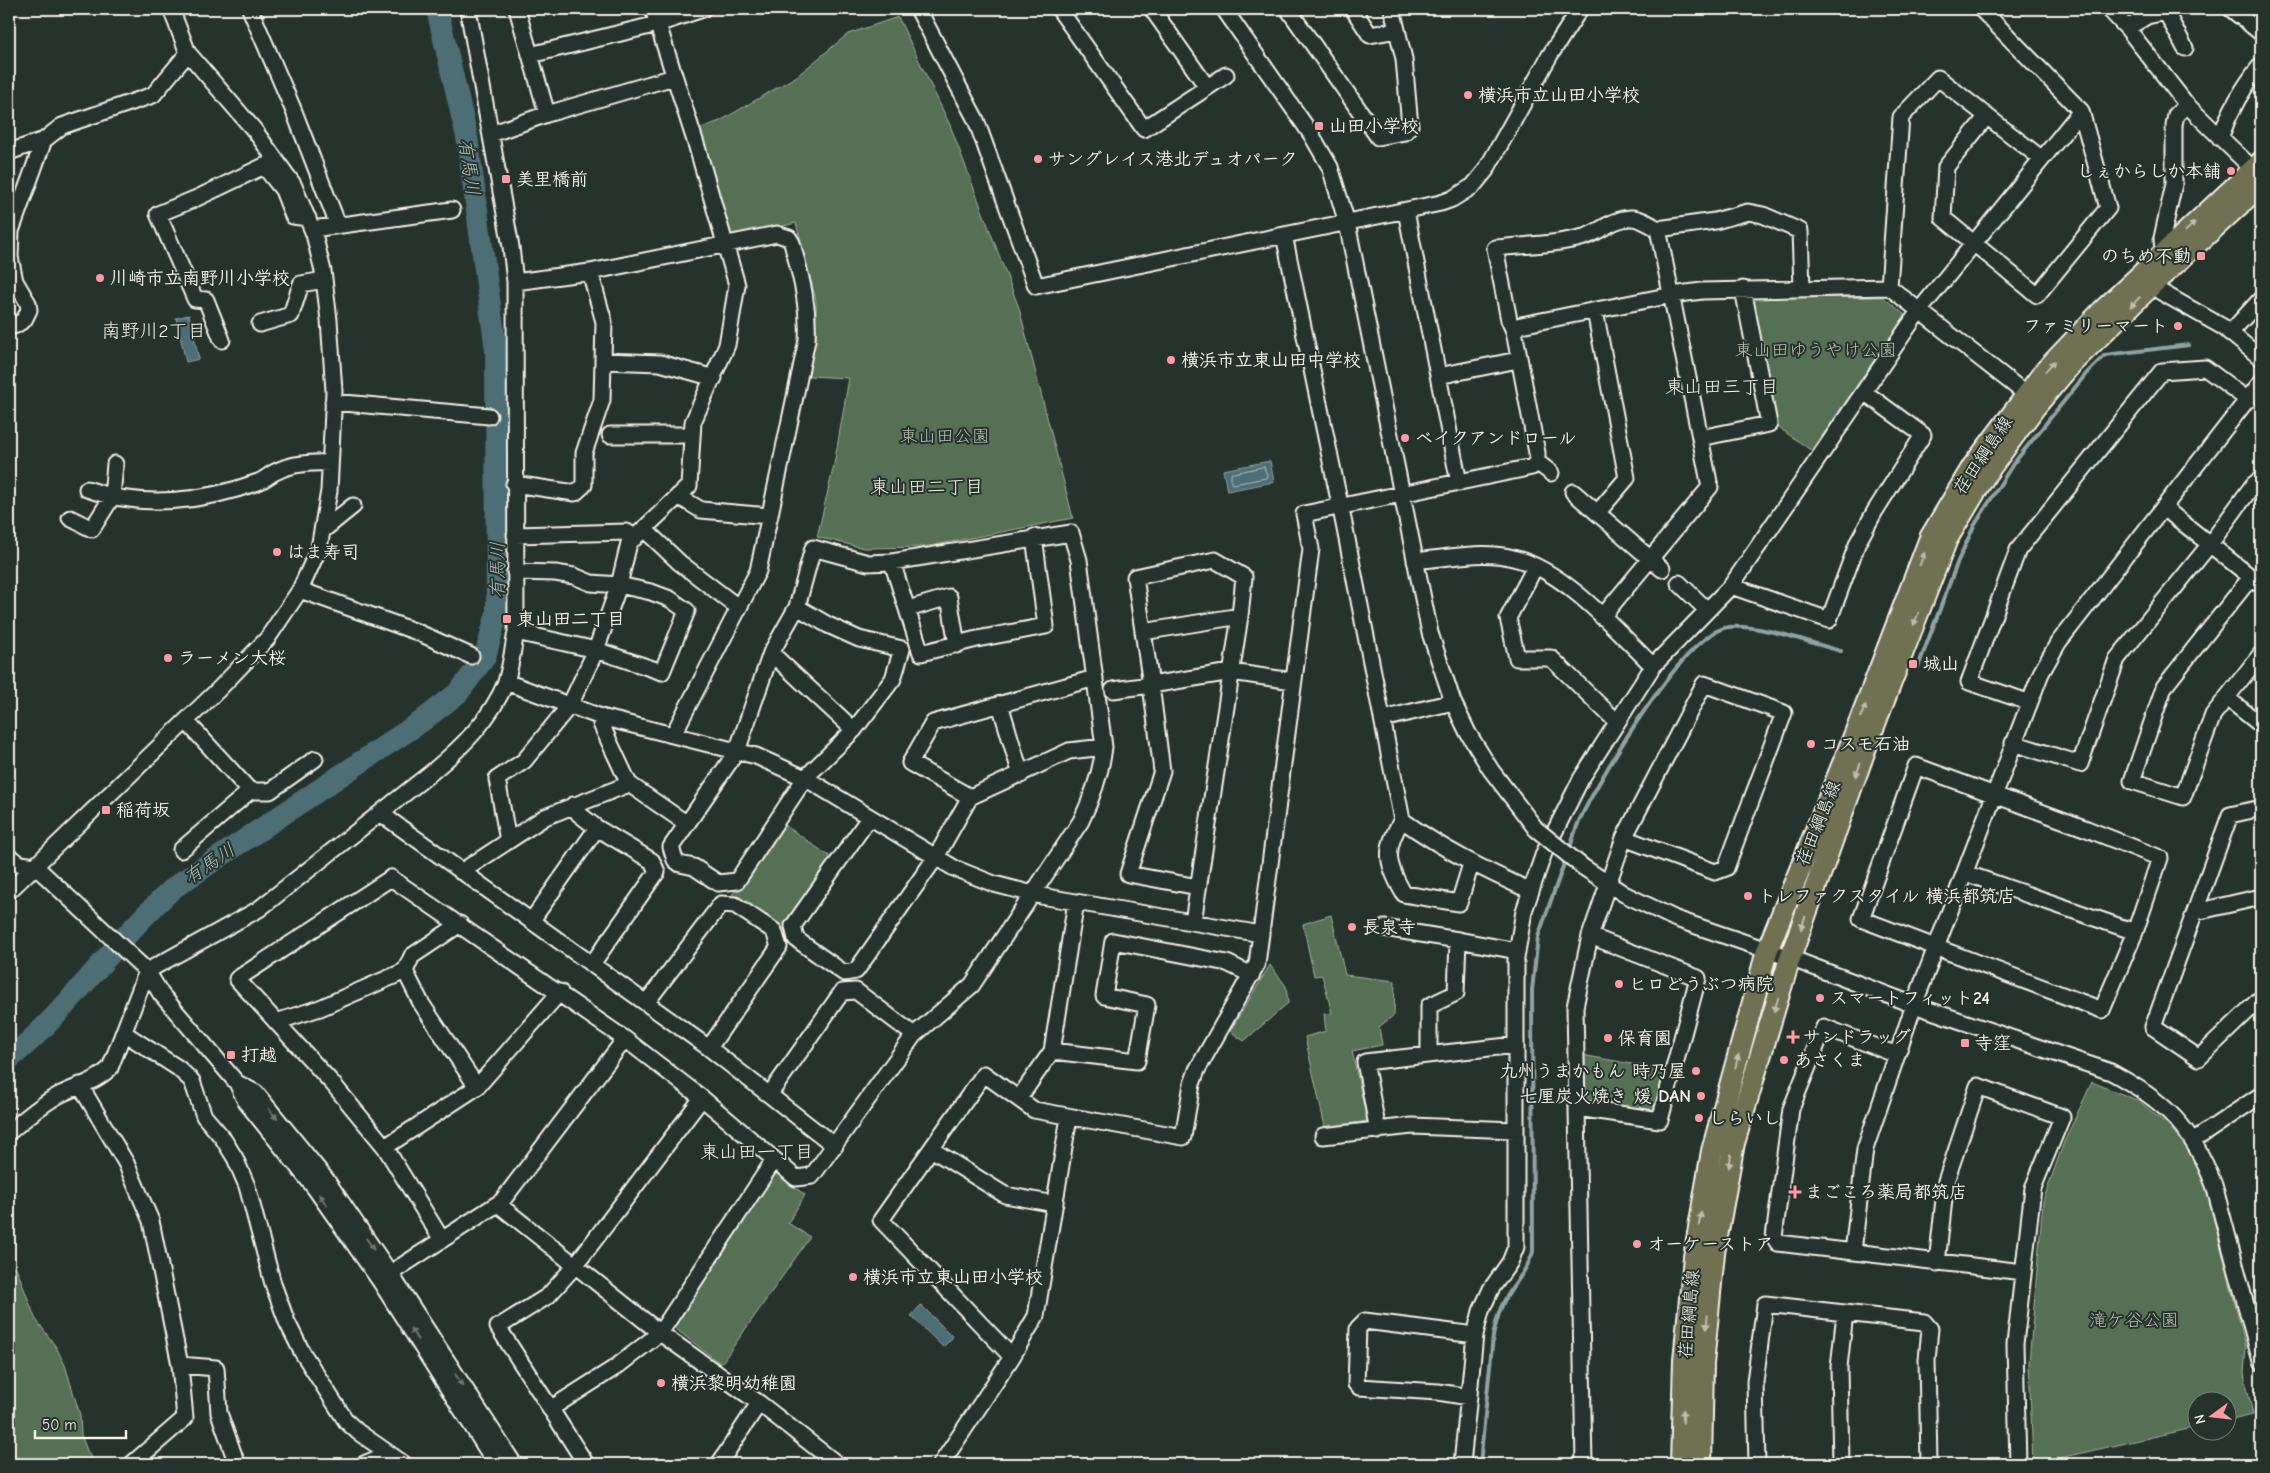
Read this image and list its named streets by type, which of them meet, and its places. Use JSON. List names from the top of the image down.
{
  "streets": {
    "main road": ["荏田綱島線"]
  },
  "districts": [
    "南野川2丁目",
    "東山田三丁目",
    "東山田二丁目",
    "東山田一丁目"
  ],
  "water": ["有馬川"],
  "parks": ["東山田ゆうやけ公園", "東山田公園", "滝ケ谷公園"],
  "places": {
    "other": [
      "横浜市立山田小学校",
      "サングレイス港北デュオパーク",
      "しぇからしか本舗",
      "川崎市立南野川小学校",
      "ファミリーマート",
      "横浜市立東山田中学校",
      "ベイクアンドロール",
      "はま寿司",
      "ラーメン大桜",
      "コスモ石油",
      "トレファクスタイル 横浜都筑店",
      "長泉寺",
      "ヒロどうぶつ病院",
      "スマートフィット24",
      "保育園",
      "あさくま",
      "九州うまかもん 時乃屋",
      "七厘炭火焼き 煖 DAN",
      "しらいし",
      "オーケーストア",
      "横浜市立東山田小学校",
      "横浜黎明幼稚園"
    ],
    "transit": [
      "山田小学校",
      "美里橋前",
      "のちめ不動",
      "東山田二丁目",
      "城山",
      "稲荷坂",
      "寺窪",
      "打越"
    ],
    "health": ["サンドラッグ", "まごころ薬局都筑店"]
  },
  "scale_bar": "50 m",
  "north": "left"
}
